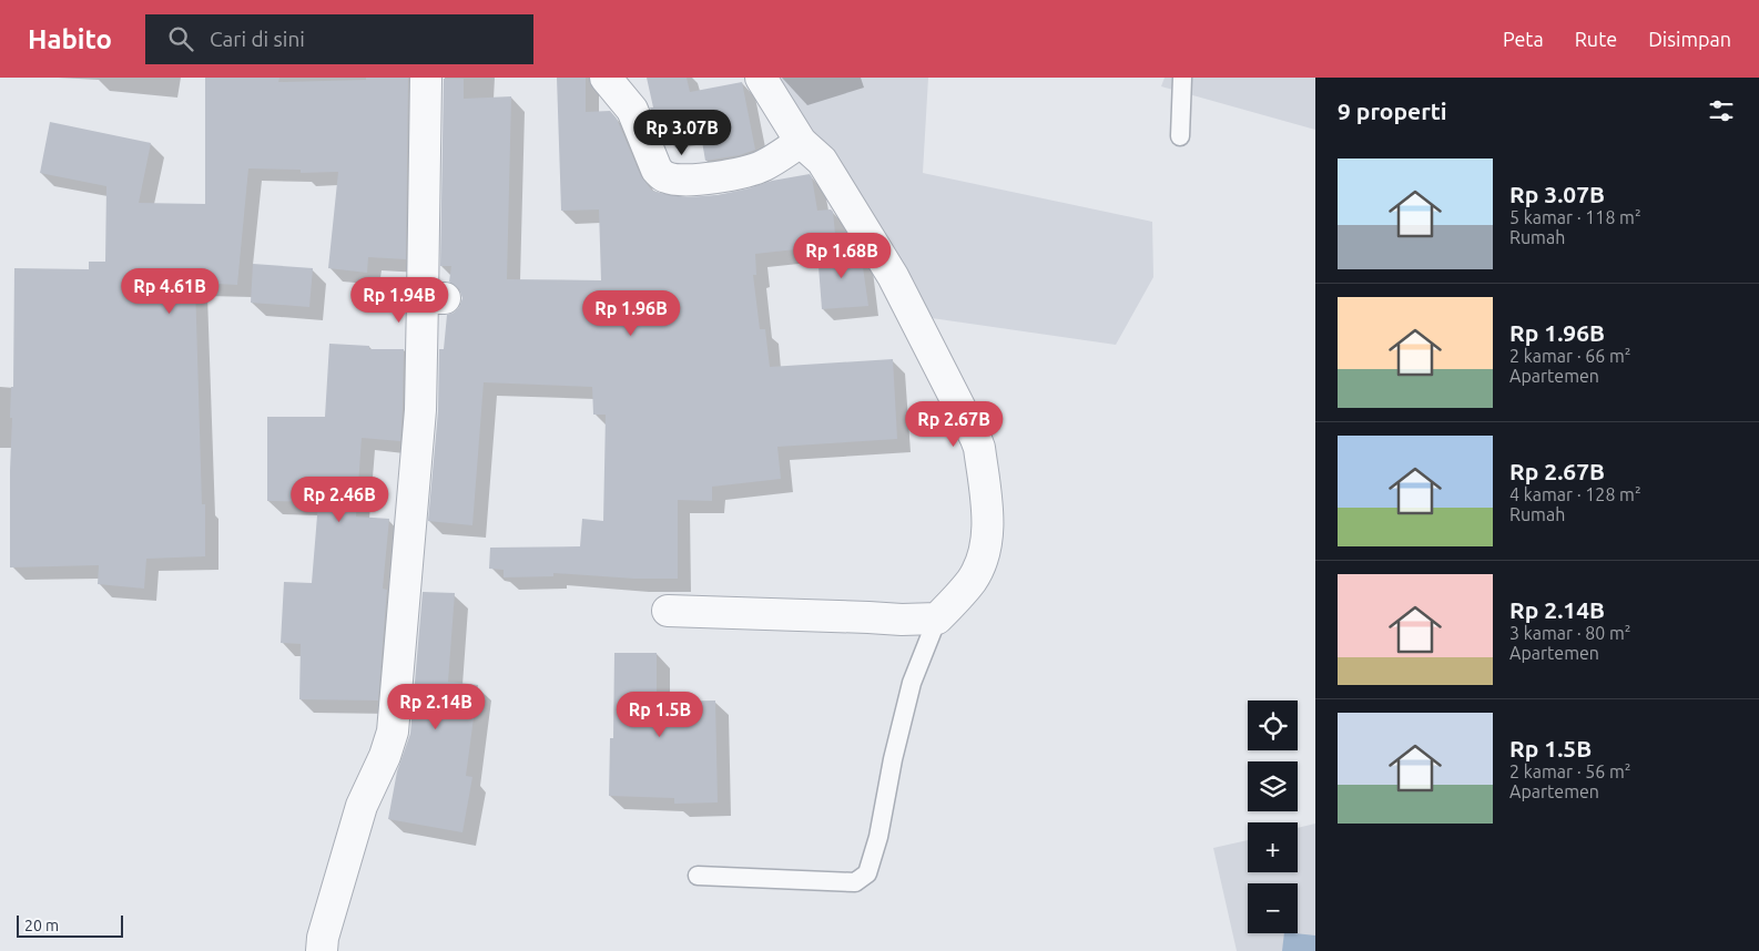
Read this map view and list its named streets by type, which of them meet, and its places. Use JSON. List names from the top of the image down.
{
  "scale_bar": "20 m",
  "page": {
    "header": "Habito",
    "search": "Cari di sini",
    "nav": ["Peta", "Rute", "Disimpan"],
    "heading": "9 properti",
    "price": [
      "Rp 3.07B",
      "Rp 1.68B",
      "Rp 4.61B",
      "Rp 1.94B",
      "Rp 1.96B",
      "Rp 2.67B",
      "Rp 2.46B",
      "Rp 2.14B",
      "Rp 1.5B"
    ],
    "list": [
      {
        "name": "Rp 3.07B",
        "note": "5 kamar · 118 m² · Rumah"
      },
      {
        "name": "Rp 1.96B",
        "note": "2 kamar · 66 m² · Apartemen"
      },
      {
        "name": "Rp 2.67B",
        "note": "4 kamar · 128 m² · Rumah"
      },
      {
        "name": "Rp 2.14B",
        "note": "3 kamar · 80 m² · Apartemen"
      },
      {
        "name": "Rp 1.5B",
        "note": "2 kamar · 56 m² · Apartemen"
      }
    ],
    "map_buttons": ["+", "−"],
    "scale": "20 m"
  }
}
